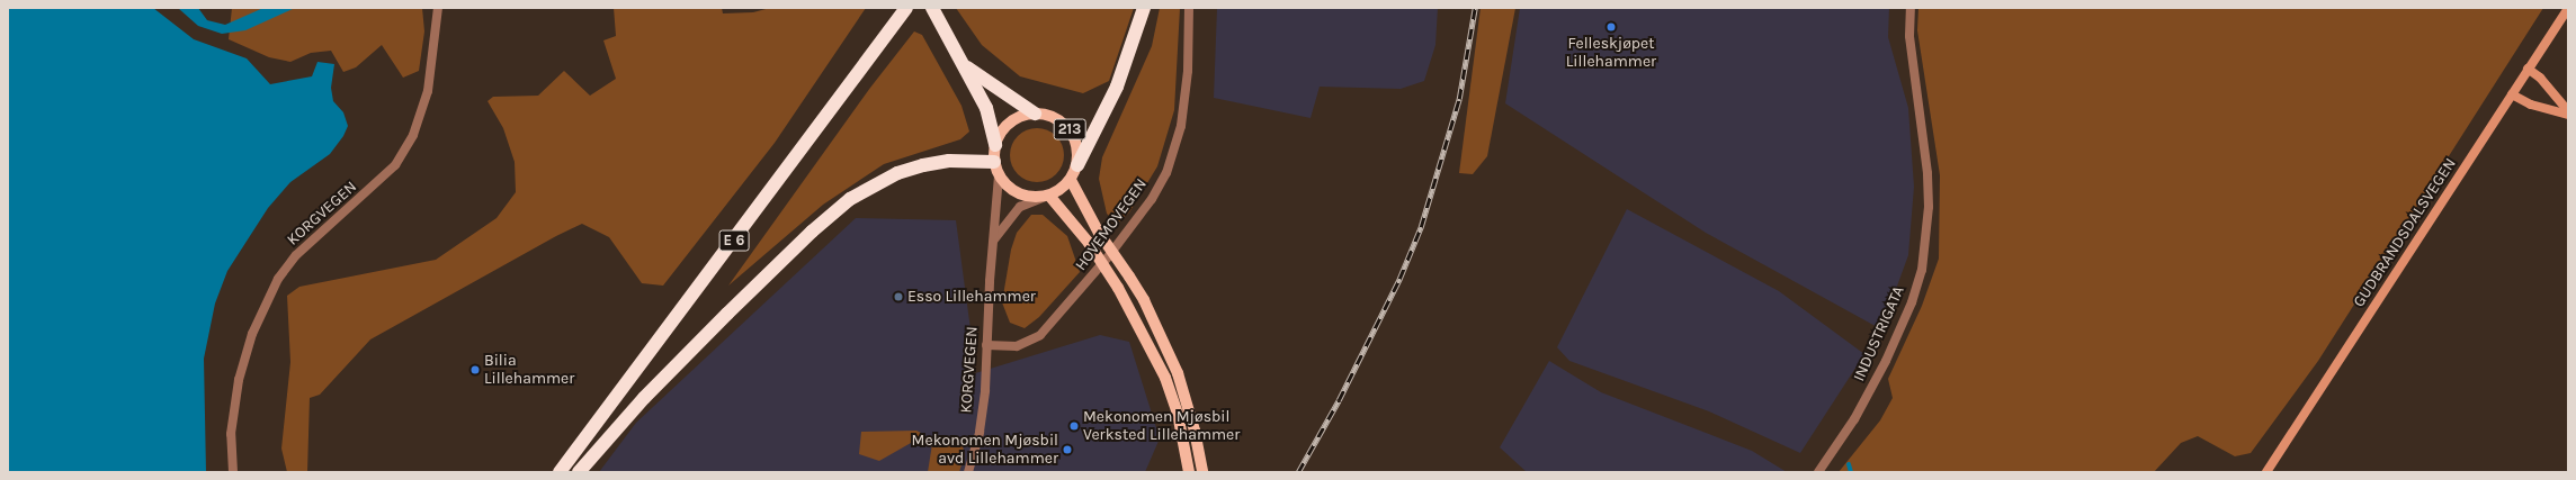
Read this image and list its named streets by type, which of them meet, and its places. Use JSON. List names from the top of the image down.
{
  "streets": {
    "highway": ["E 6"],
    "main road": ["213", "GUDBRANDSDALSVEGEN"],
    "street": ["KORGVEGEN", "HOVEMOVEGEN", "INDUSTRIGATA"]
  },
  "crossings": [
    ["213", "KORGVEGEN"],
    ["KORGVEGEN", "HOVEMOVEGEN"]
  ],
  "places": [
    "Felleskjøpet Lillehammer",
    "Esso Lillehammer",
    "Bilia Lillehammer",
    "Mekonomen Mjøsbil Verksted Lillehammer",
    "Mekonomen Mjøsbil avd Lillehammer"
  ]
}
